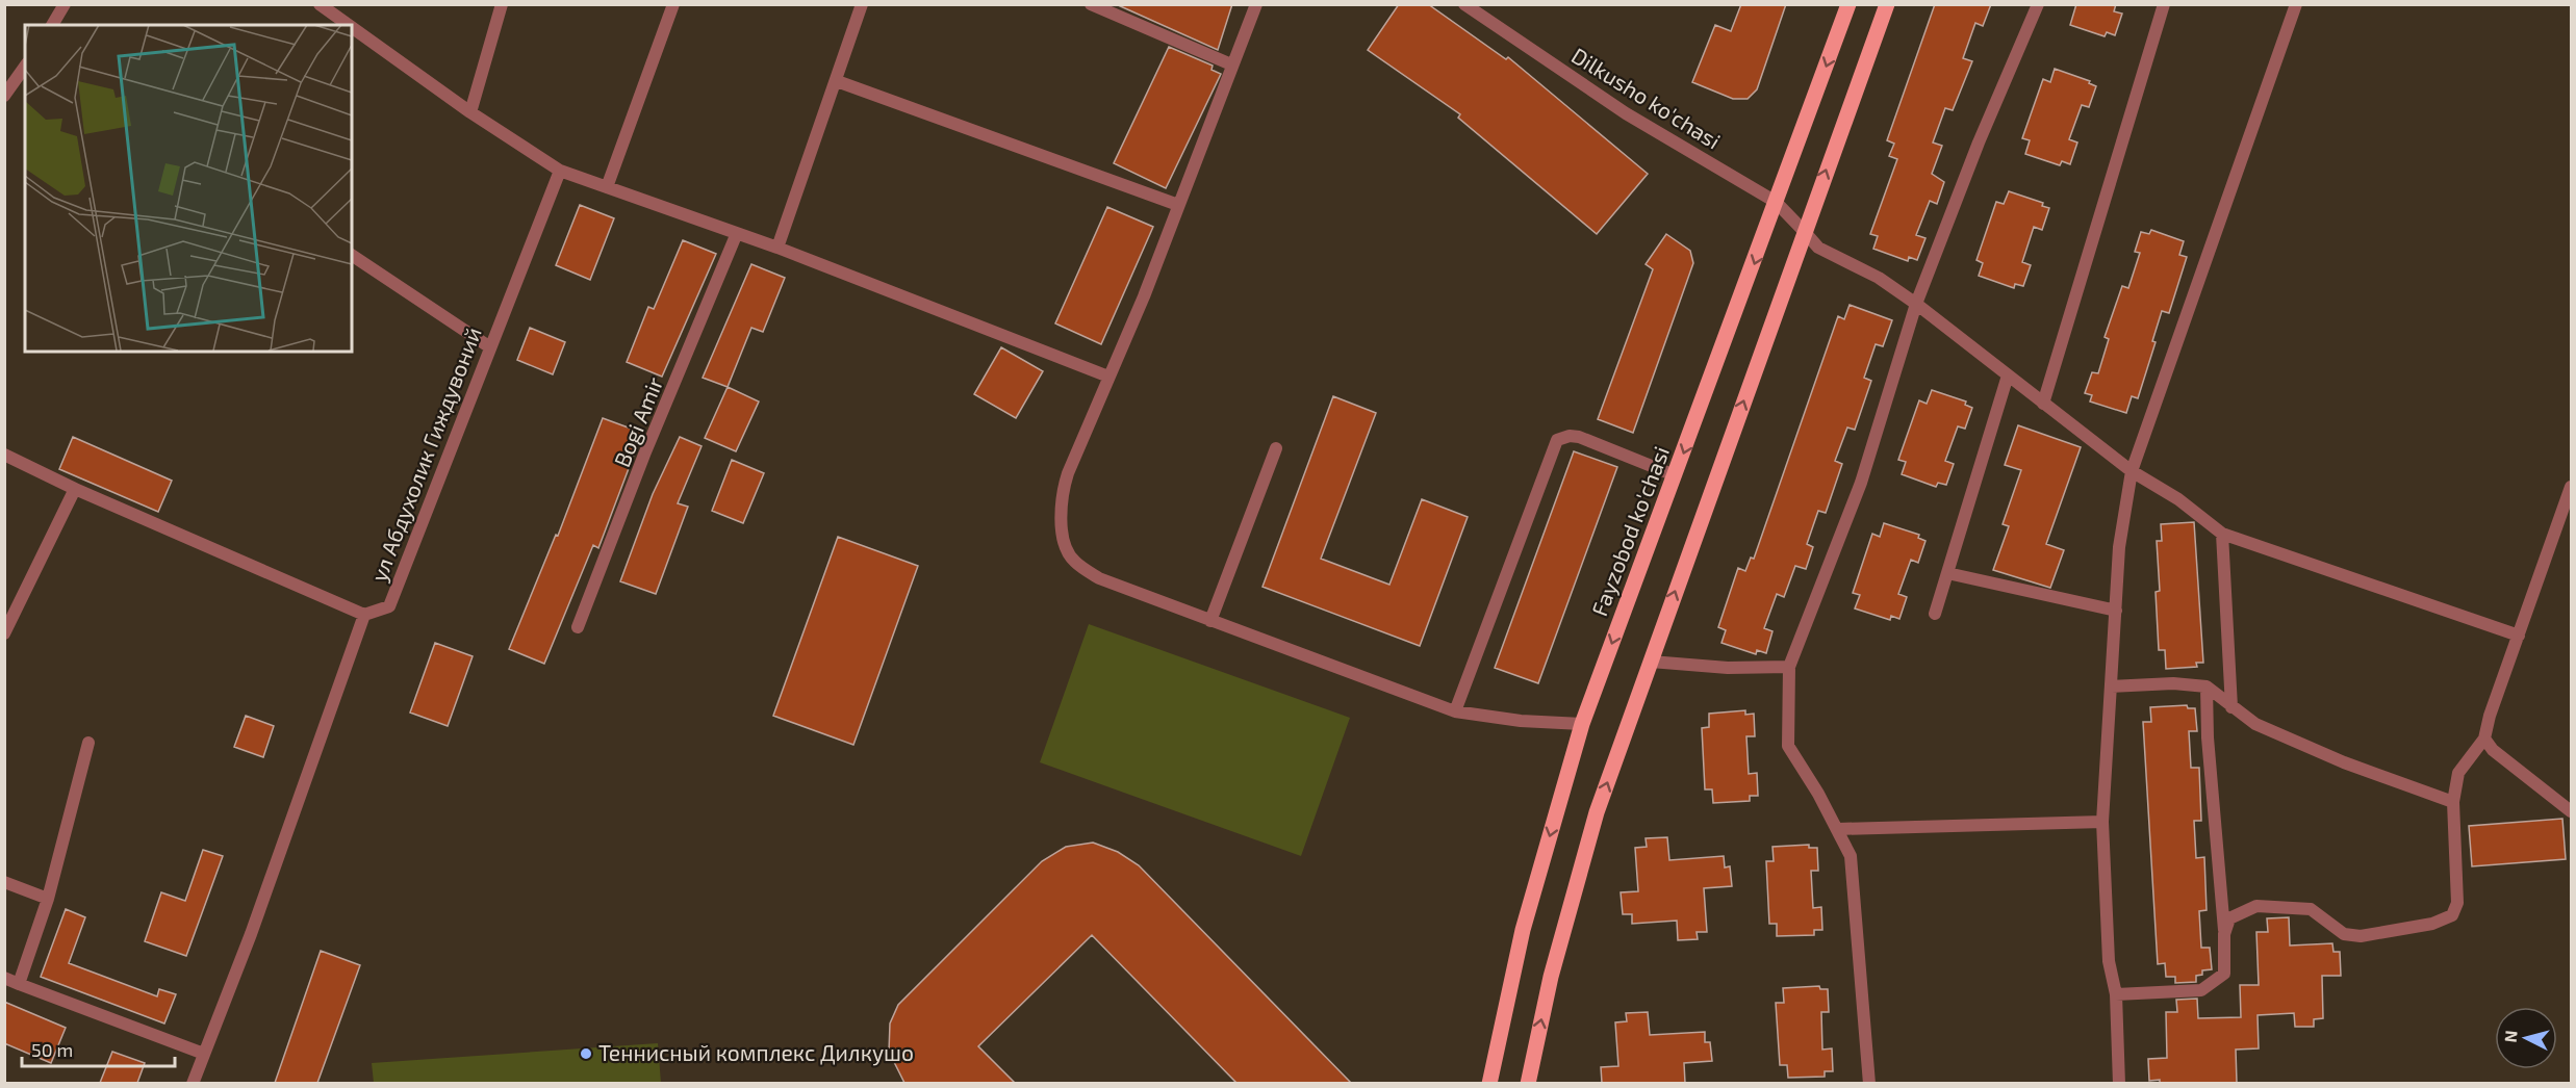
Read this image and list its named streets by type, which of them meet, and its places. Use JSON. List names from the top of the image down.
{
  "streets": {
    "main road": ["Fayzobod ko'chasi"],
    "street": ["Dilkusho ko'chasi", "ул Абдухолик Гиждувоний"]
  },
  "crossings": [
    ["Dilkusho ko'chasi", "Fayzobod ko'chasi"]
  ],
  "places": ["Теннисный комплекс Дилкушо"],
  "scale_bar": "50 m",
  "north": "left"
}
